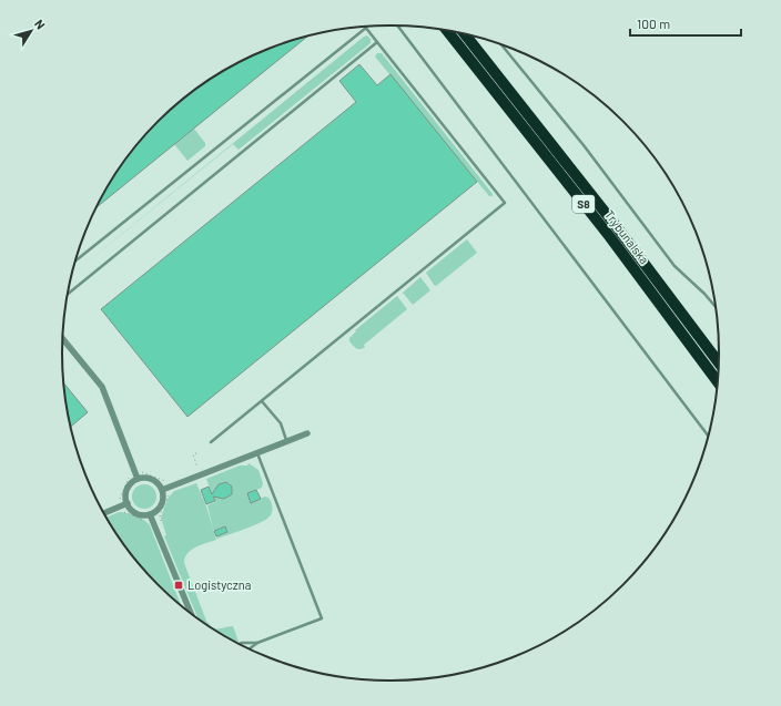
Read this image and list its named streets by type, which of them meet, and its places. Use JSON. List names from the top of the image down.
{
  "streets": {
    "highway": ["S8", "Trybunalska"]
  },
  "places": {
    "transit": ["Logistyczna"]
  },
  "scale_bar": "100 m",
  "north": "top right"
}
